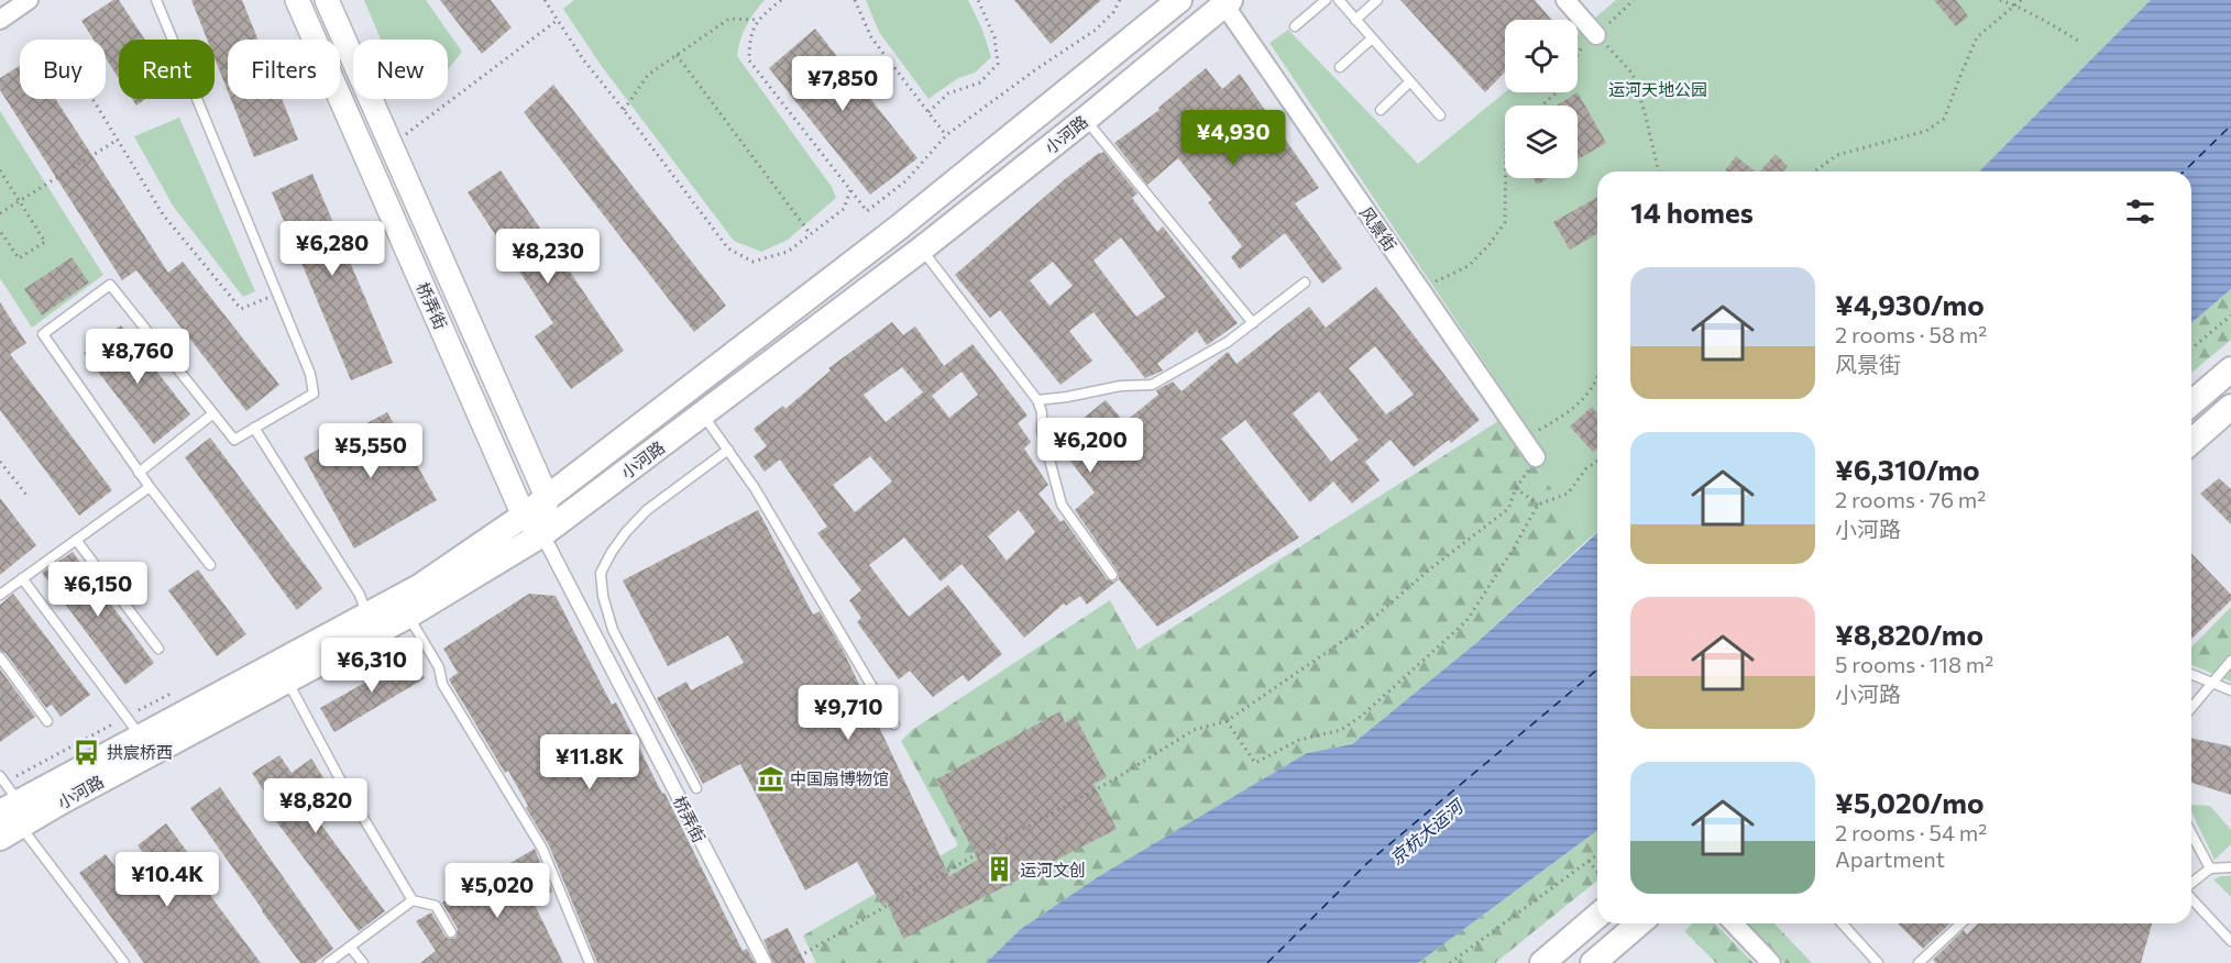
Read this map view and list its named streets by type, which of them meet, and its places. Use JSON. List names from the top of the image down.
{
  "streets": {
    "main road": ["小河路"],
    "street": ["风景街", "桥弄街"]
  },
  "crossings": [
    ["小河路", "风景街"],
    ["小河路", "桥弄街"]
  ],
  "water": ["京杭大运河"],
  "parks": ["运河天地公园"],
  "places": {
    "bus stop": ["拱宸桥西"],
    "museum": ["中国扇博物馆"],
    "building": ["运河文创"]
  },
  "page": {
    "chip": [
      "Buy",
      "Rent",
      "Filters",
      "New"
    ],
    "price": [
      "¥7,850",
      "¥4,930",
      "¥6,280",
      "¥8,230",
      "¥8,760",
      "¥6,200",
      "¥5,550",
      "¥6,150",
      "¥6,310",
      "¥9,710",
      "¥11.8K",
      "¥8,820",
      "¥10.4K",
      "¥5,020"
    ],
    "heading": "14 homes",
    "list": [
      {
        "name": "¥4,930/mo",
        "note": "2 rooms · 58 m² · 风景街"
      },
      {
        "name": "¥6,310/mo",
        "note": "2 rooms · 76 m² · 小河路"
      },
      {
        "name": "¥8,820/mo",
        "note": "5 rooms · 118 m² · 小河路"
      },
      {
        "name": "¥5,020/mo",
        "note": "2 rooms · 54 m² · Apartment"
      }
    ]
  }
}
